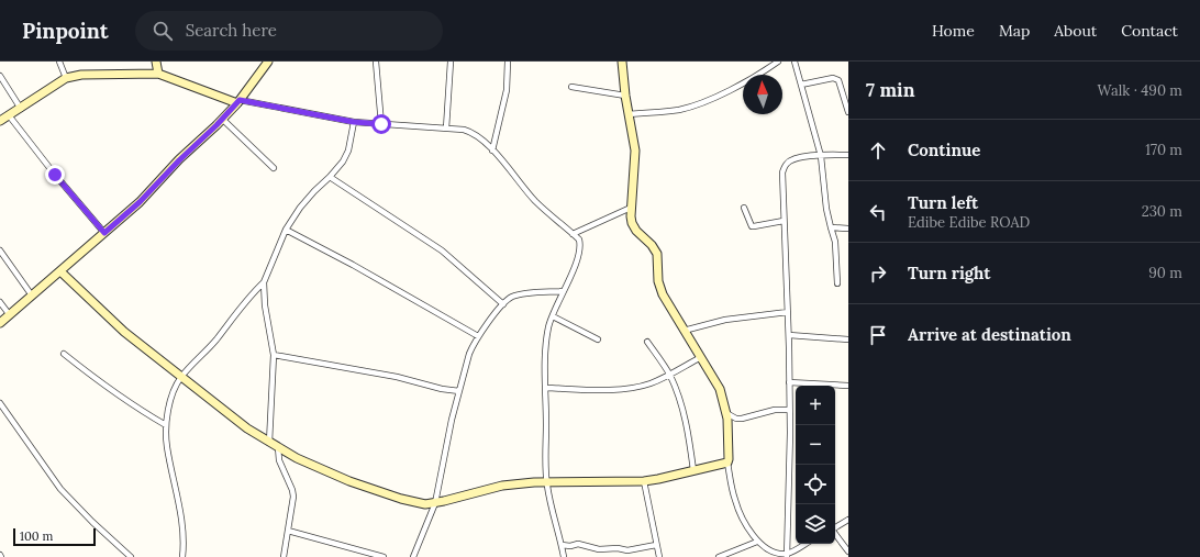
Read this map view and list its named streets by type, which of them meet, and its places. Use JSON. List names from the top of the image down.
{
  "scale_bar": "100 m",
  "north": "top",
  "page": {
    "header": "Pinpoint",
    "search": "Search here",
    "nav": [
      "Home",
      "Map",
      "About",
      "Contact"
    ],
    "heading": ["7 min", "Walk · 490 m"],
    "list": [
      ["Continue", "170 m"],
      ["Turn left", "Edibe Edibe ROAD", "230 m"],
      ["Turn right", "90 m"],
      "Arrive at destination"
    ],
    "map_buttons": ["+", "−"],
    "scale": "100 m"
  }
}
